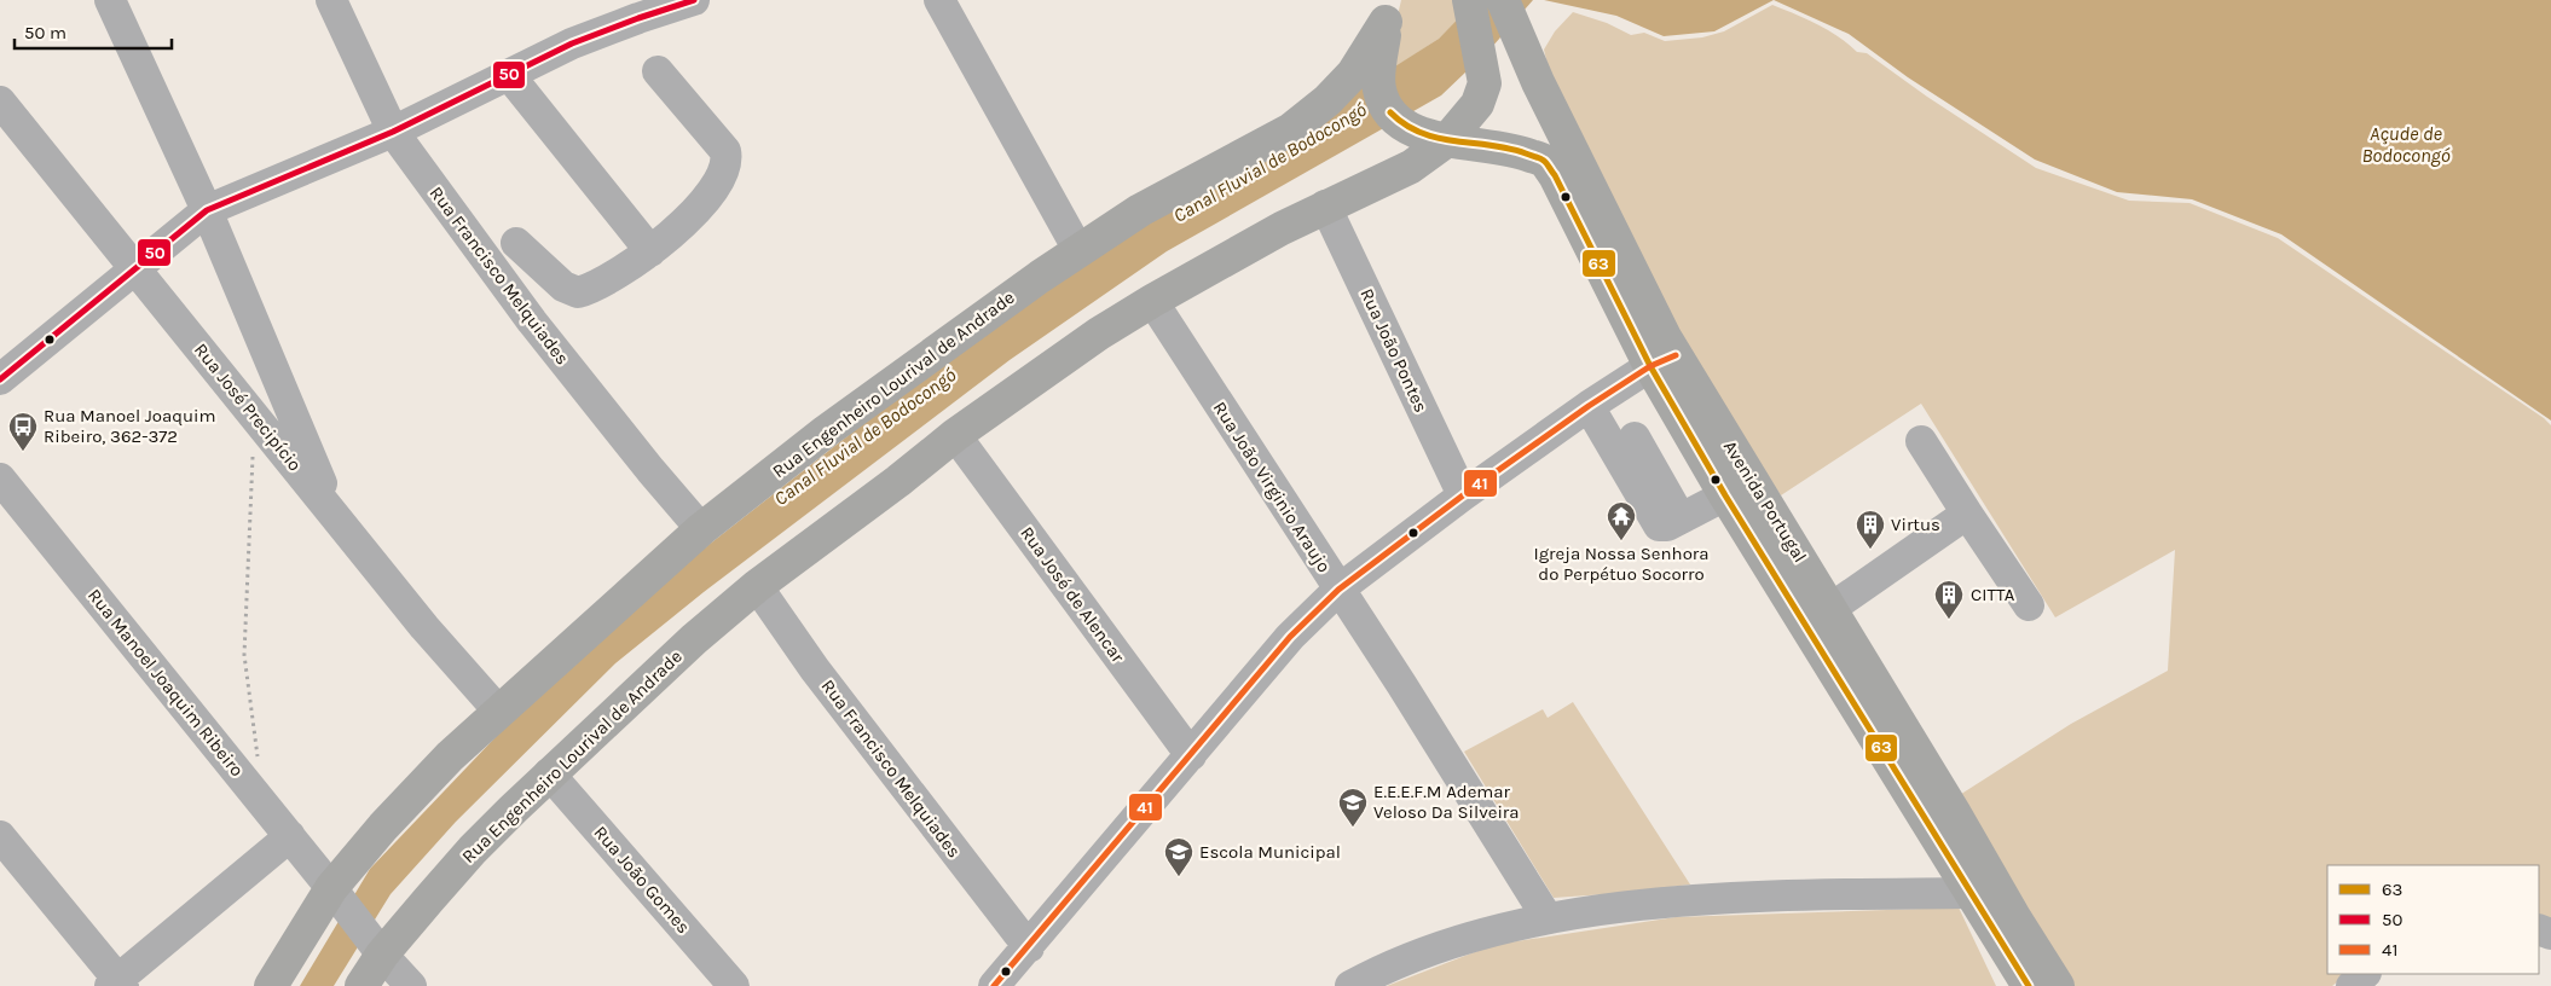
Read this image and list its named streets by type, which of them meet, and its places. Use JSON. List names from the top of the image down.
{
  "streets": {
    "main road": ["Rua Engenheiro Lourival de Andrade", "Avenida Portugal"],
    "street": [
      "Rua Francisco Melquiades",
      "Rua João Pontes",
      "Rua José Precipício",
      "Rua João Virginio Araujo",
      "Rua José de Alencar",
      "Rua Manoel Joaquim Ribeiro",
      "Rua João Gomes"
    ]
  },
  "crossings": [
    ["Rua Francisco Melquiades", "Rua Engenheiro Lourival de Andrade"],
    ["Rua João Pontes", "Rua Engenheiro Lourival de Andrade"],
    ["Rua Engenheiro Lourival de Andrade", "Rua José Precipício"],
    ["Rua Engenheiro Lourival de Andrade", "Rua João Virginio Araujo"],
    ["Rua Engenheiro Lourival de Andrade", "Avenida Portugal"],
    ["Rua Engenheiro Lourival de Andrade", "Rua José de Alencar"],
    ["Rua Engenheiro Lourival de Andrade", "Rua Manoel Joaquim Ribeiro"],
    ["Rua Engenheiro Lourival de Andrade", "Rua João Gomes"]
  ],
  "water": ["Açude de Bodocongó", "Canal Fluvial de Bodocongó"],
  "places": {
    "bus stop": ["Rua Manoel Joaquim Ribeiro, 362-372"],
    "temple": ["Igreja Nossa Senhora do Perpétuo Socorro"],
    "building": ["Virtus", "CITTA"],
    "school or university": ["E.E.E.F.M Ademar Veloso Da Silveira", "Escola Municipal"]
  },
  "lines": ["transit line 50", "transit line 63", "transit line 41"],
  "legend": ["63", "50", "41"],
  "scale_bar": "50 m"
}
